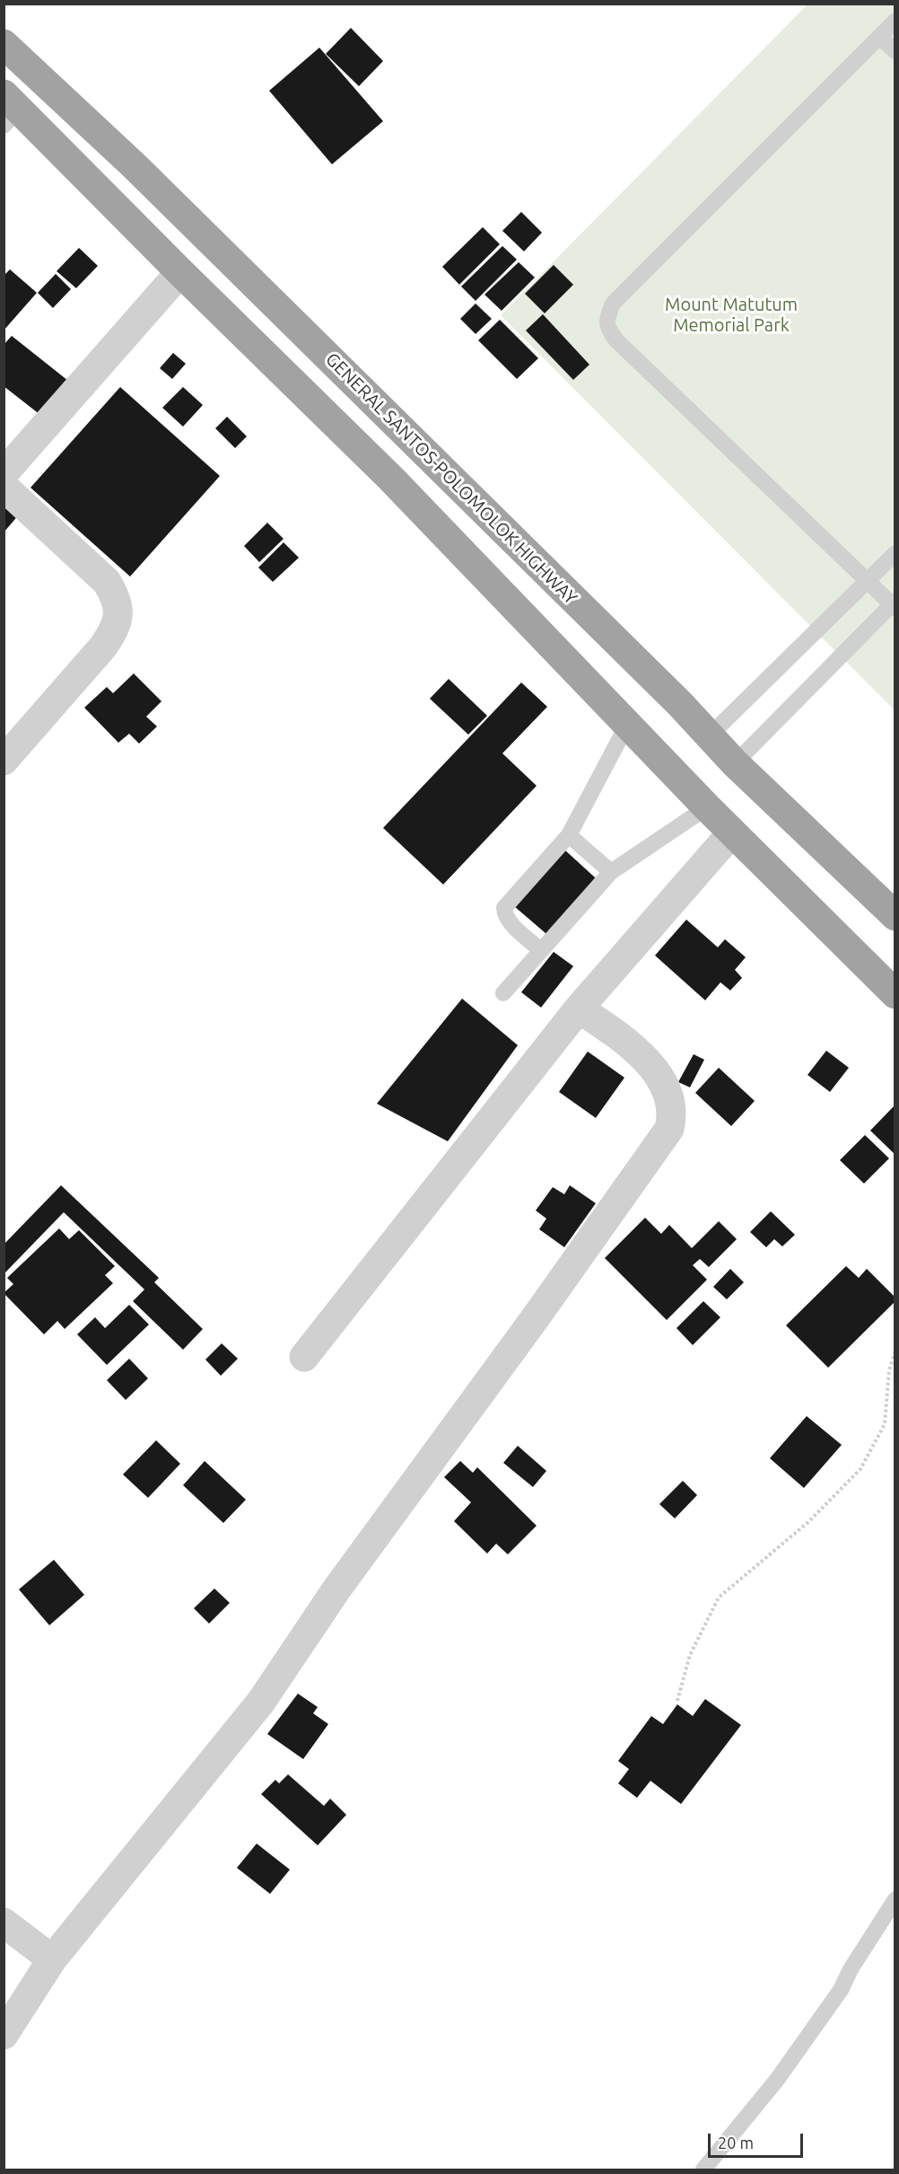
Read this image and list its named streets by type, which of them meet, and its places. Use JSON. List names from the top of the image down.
{
  "streets": {
    "highway": ["GENERAL SANTOS-POLOMOLOK HIGHWAY"]
  },
  "parks": ["Mount Matutum Memorial Park"],
  "scale_bar": "20 m"
}
